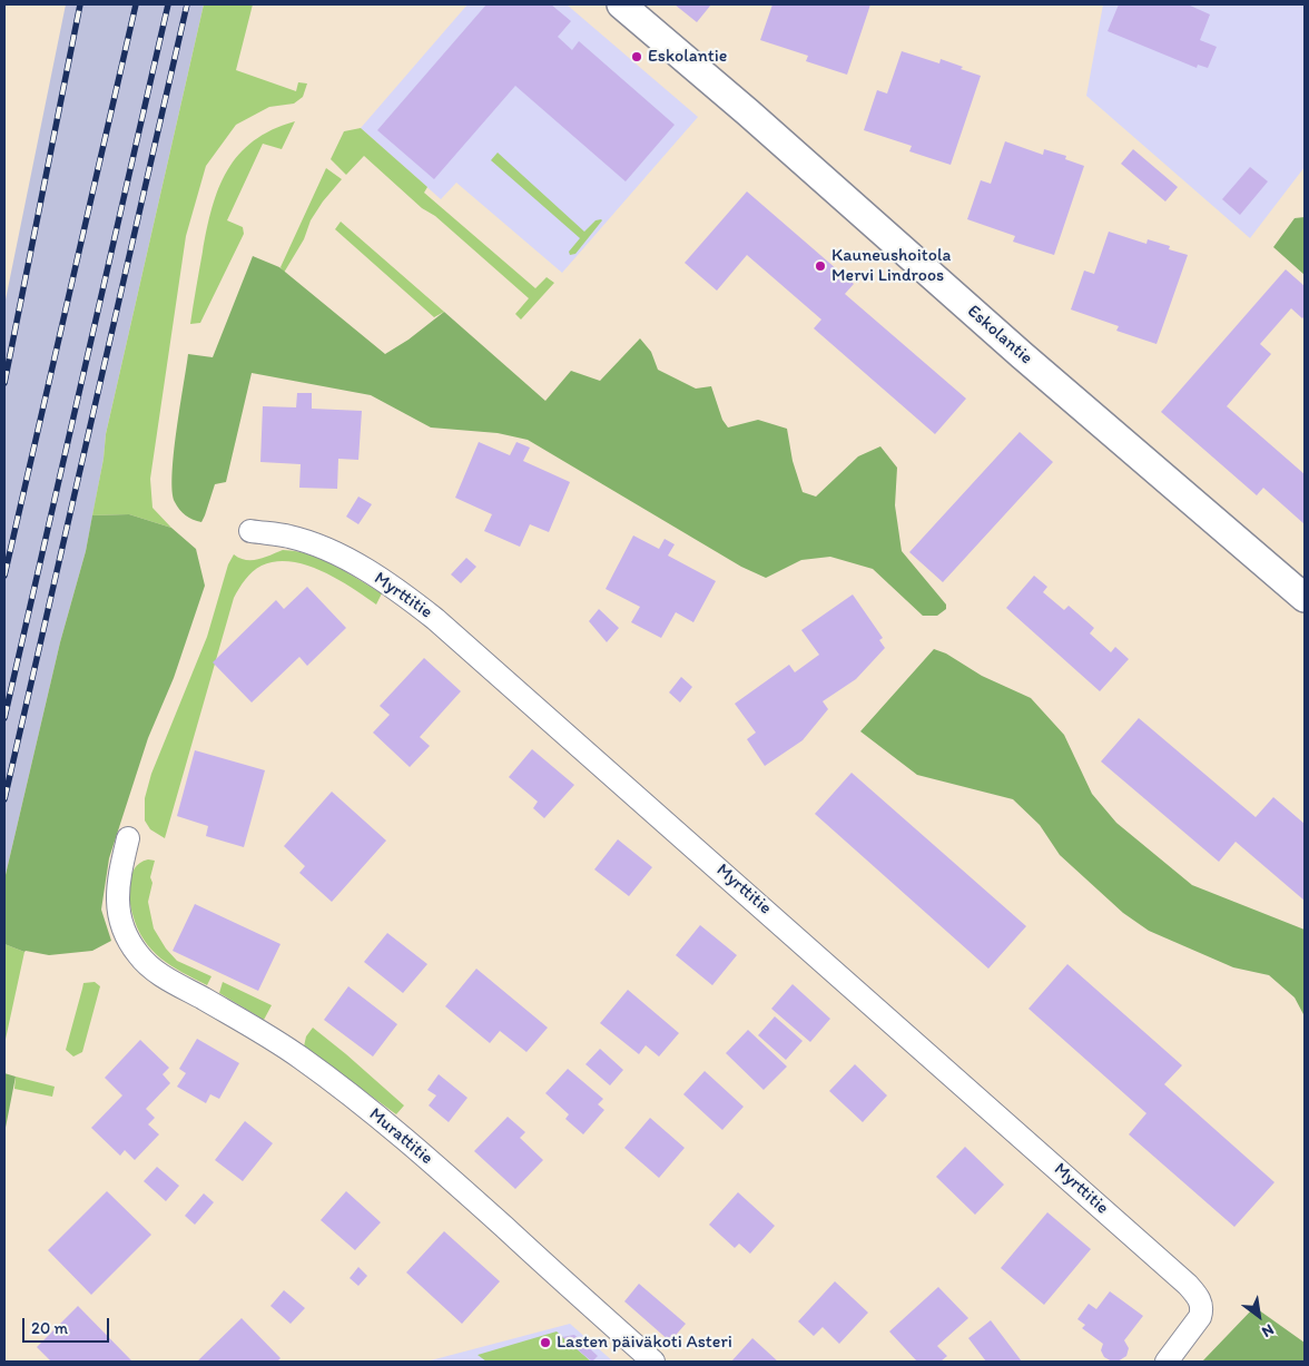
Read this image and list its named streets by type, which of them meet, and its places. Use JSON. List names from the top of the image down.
{
  "streets": {
    "street": ["Eskolantie", "Myrttitie", "Murattitie"]
  },
  "places": ["Eskolantie", "Kauneushoitola Mervi Lindroos", "Lasten päiväkoti Asteri"],
  "scale_bar": "20 m",
  "north": "bottom right"
}
